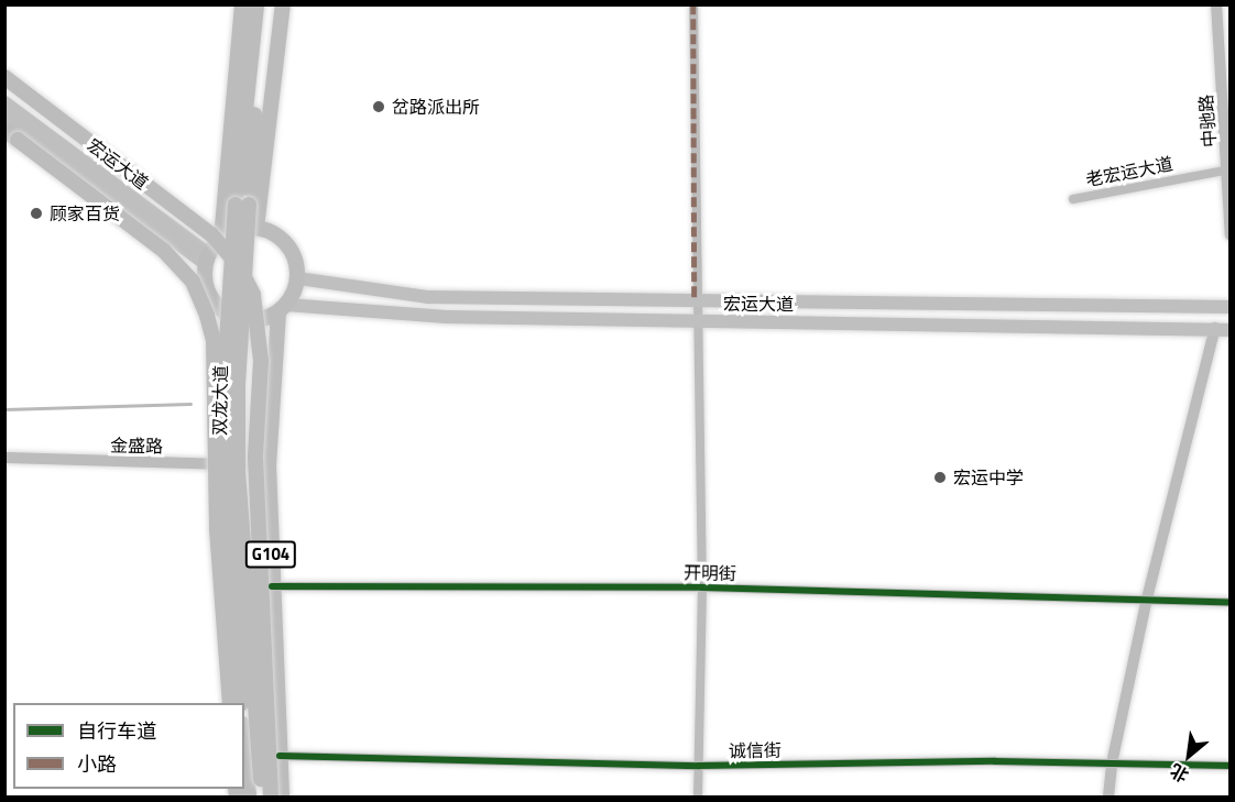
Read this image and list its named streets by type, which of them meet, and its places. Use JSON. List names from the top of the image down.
{
  "streets": {
    "highway": ["双龙大道", "G104"],
    "main road": ["宏运大道"],
    "street": [
      "中驰路",
      "老宏运大道",
      "金盛路",
      "开明街",
      "诚信街"
    ]
  },
  "crossings": [
    ["中驰路", "老宏运大道"],
    ["宏运大道", "双龙大道"],
    ["宏运大道", "G104"],
    ["双龙大道", "金盛路"],
    ["双龙大道", "G104"],
    ["金盛路", "G104"],
    ["G104", "开明街"],
    ["G104", "诚信街"]
  ],
  "places": ["岔路派出所", "顾家百货", "宏运中学"],
  "legend": ["自行车道", "小路"],
  "north": "bottom left"
}
